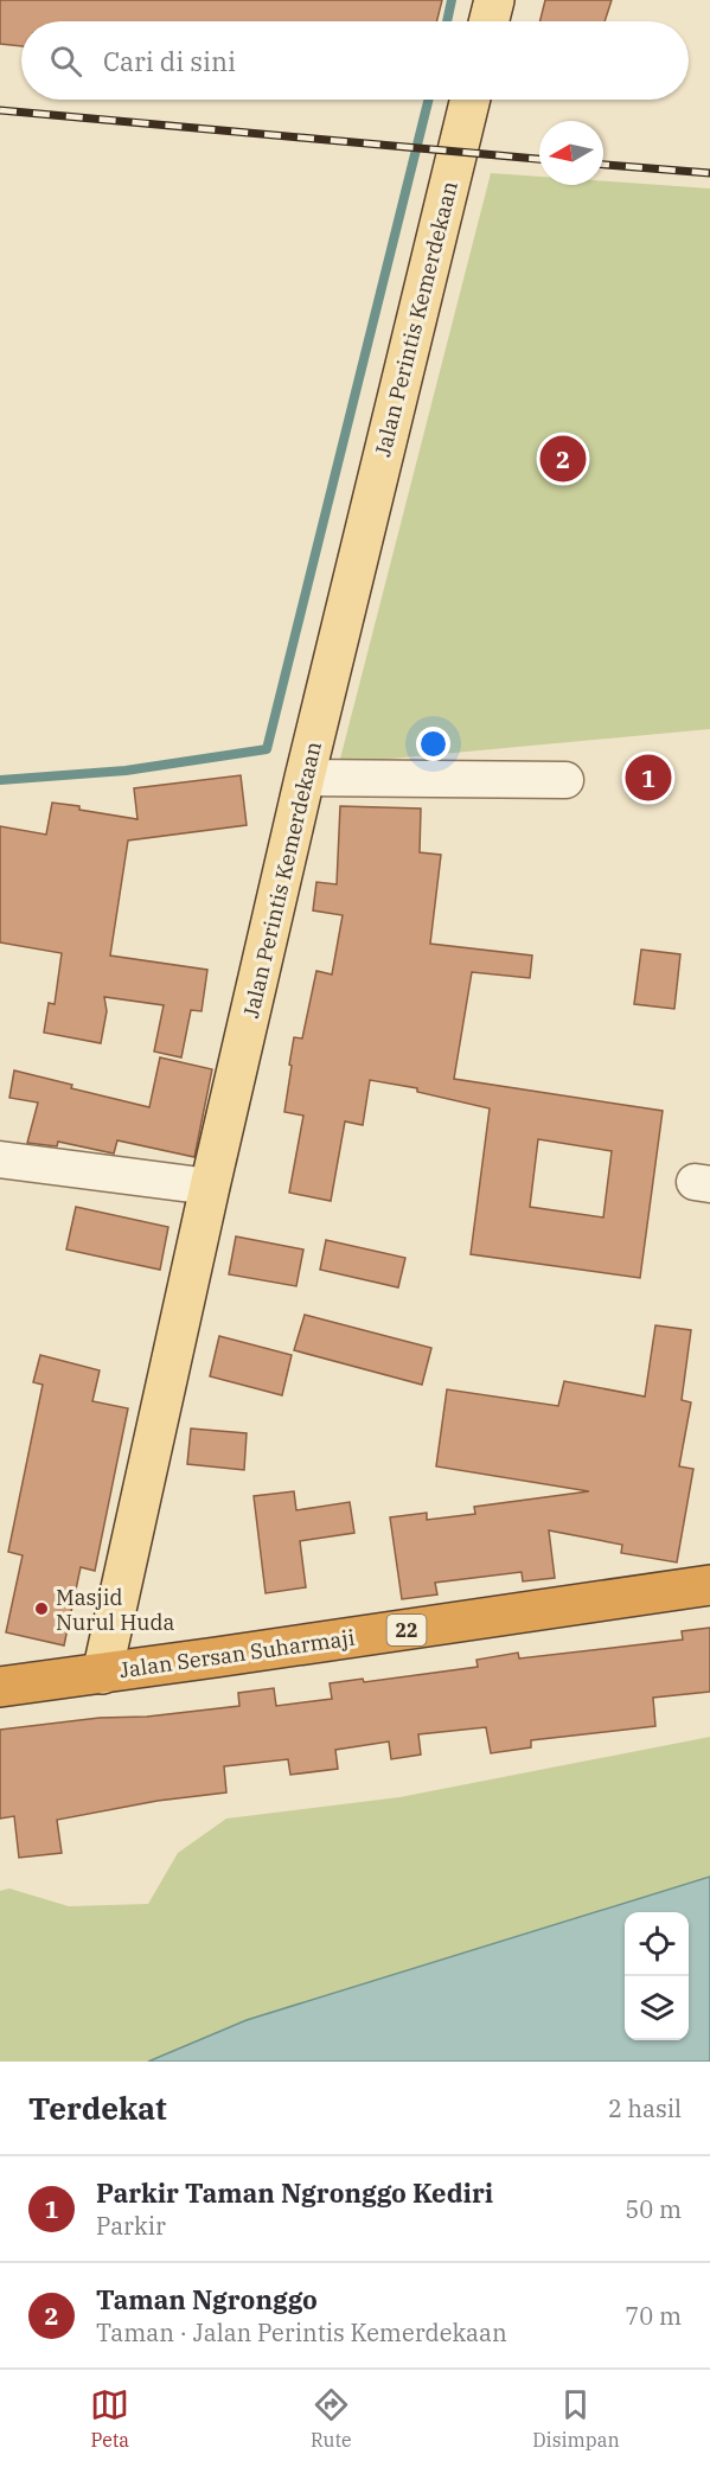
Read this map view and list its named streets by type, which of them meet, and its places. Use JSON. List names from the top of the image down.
{
  "streets": {
    "highway": ["22", "Jalan Sersan Suharmaji"],
    "main road": ["Jalan Perintis Kemerdekaan"]
  },
  "crossings": [
    ["Jalan Perintis Kemerdekaan", "22"],
    ["Jalan Perintis Kemerdekaan", "Jalan Sersan Suharmaji"],
    ["22", "Jalan Sersan Suharmaji"]
  ],
  "places": ["Masjid Nurul Huda"],
  "north": "left",
  "page": {
    "search": "Cari di sini",
    "pins": ["2", "1"],
    "heading": ["Terdekat", "2 hasil"],
    "list": [
      {
        "mark": "1",
        "name": "Parkir Taman Ngronggo Kediri",
        "note": "Parkir",
        "value": "50 m"
      },
      {
        "mark": "2",
        "name": "Taman Ngronggo",
        "note": "Taman · Jalan Perintis Kemerdekaan",
        "value": "70 m"
      }
    ],
    "nav": ["Peta", "Rute", "Disimpan"]
  }
}
